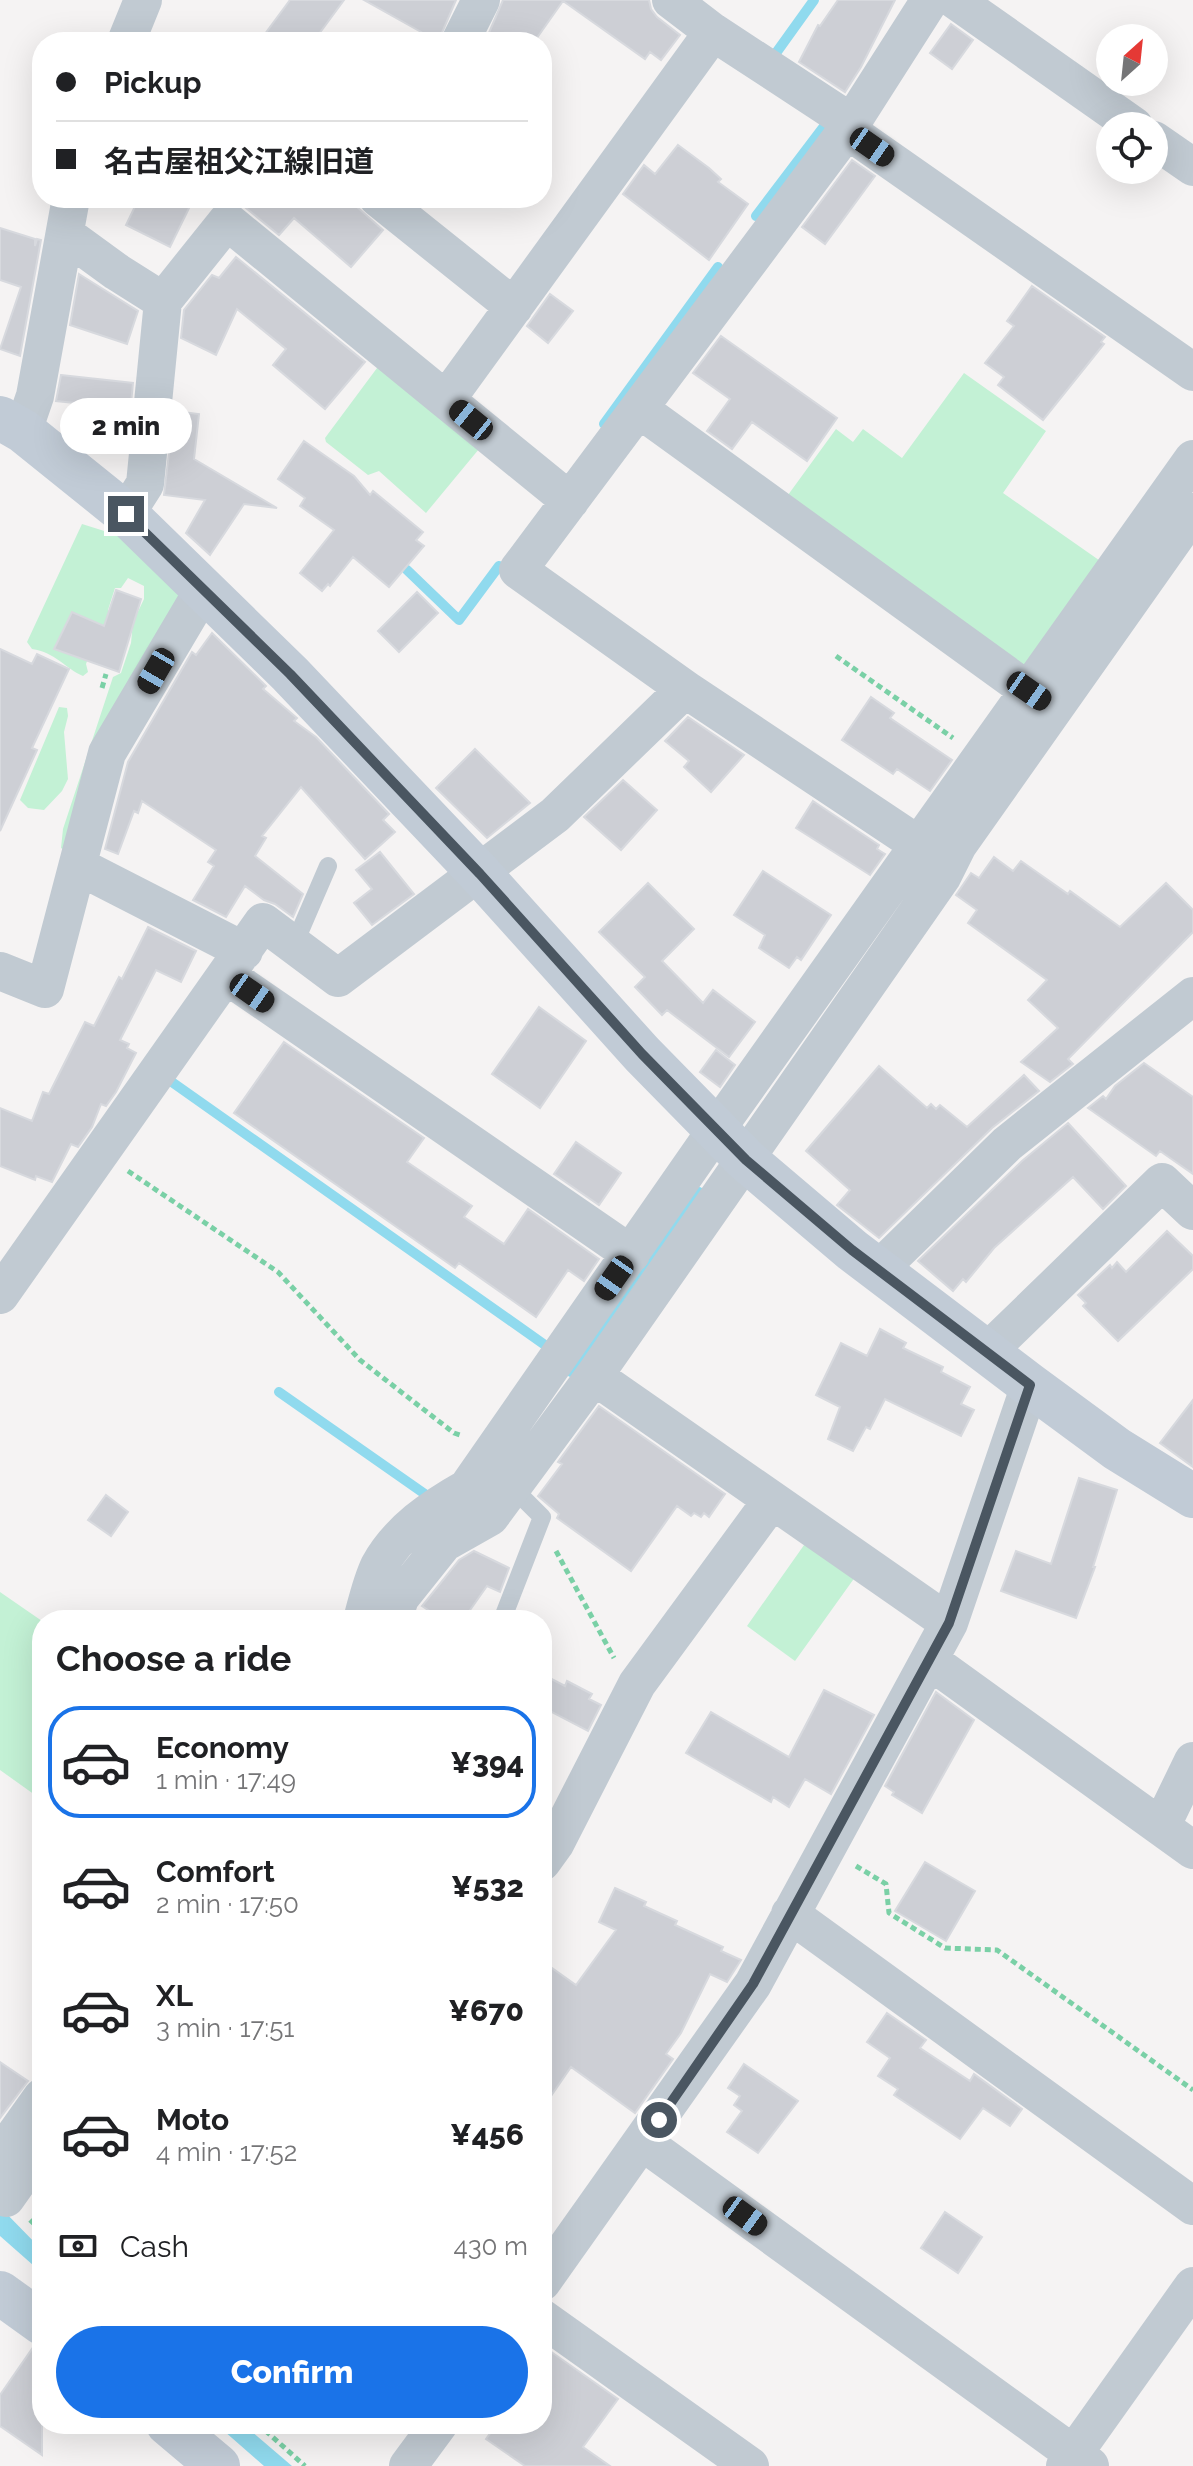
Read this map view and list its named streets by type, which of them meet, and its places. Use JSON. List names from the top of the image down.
{
  "north": "top right",
  "page": {
    "banner": ["Pickup", "名古屋祖父江線旧道"],
    "bubble": "2 min",
    "heading": "Choose a ride",
    "list": [
      {
        "name": "Economy",
        "note": "1 min · 17:49",
        "value": "¥394"
      },
      {
        "name": "Comfort",
        "note": "2 min · 17:50",
        "value": "¥532"
      },
      {
        "name": "XL",
        "note": "3 min · 17:51",
        "value": "¥670"
      },
      {
        "name": "Moto",
        "note": "4 min · 17:52",
        "value": "¥456"
      }
    ],
    "pay": ["Cash", "430 m"],
    "buttons": "Confirm"
  }
}
